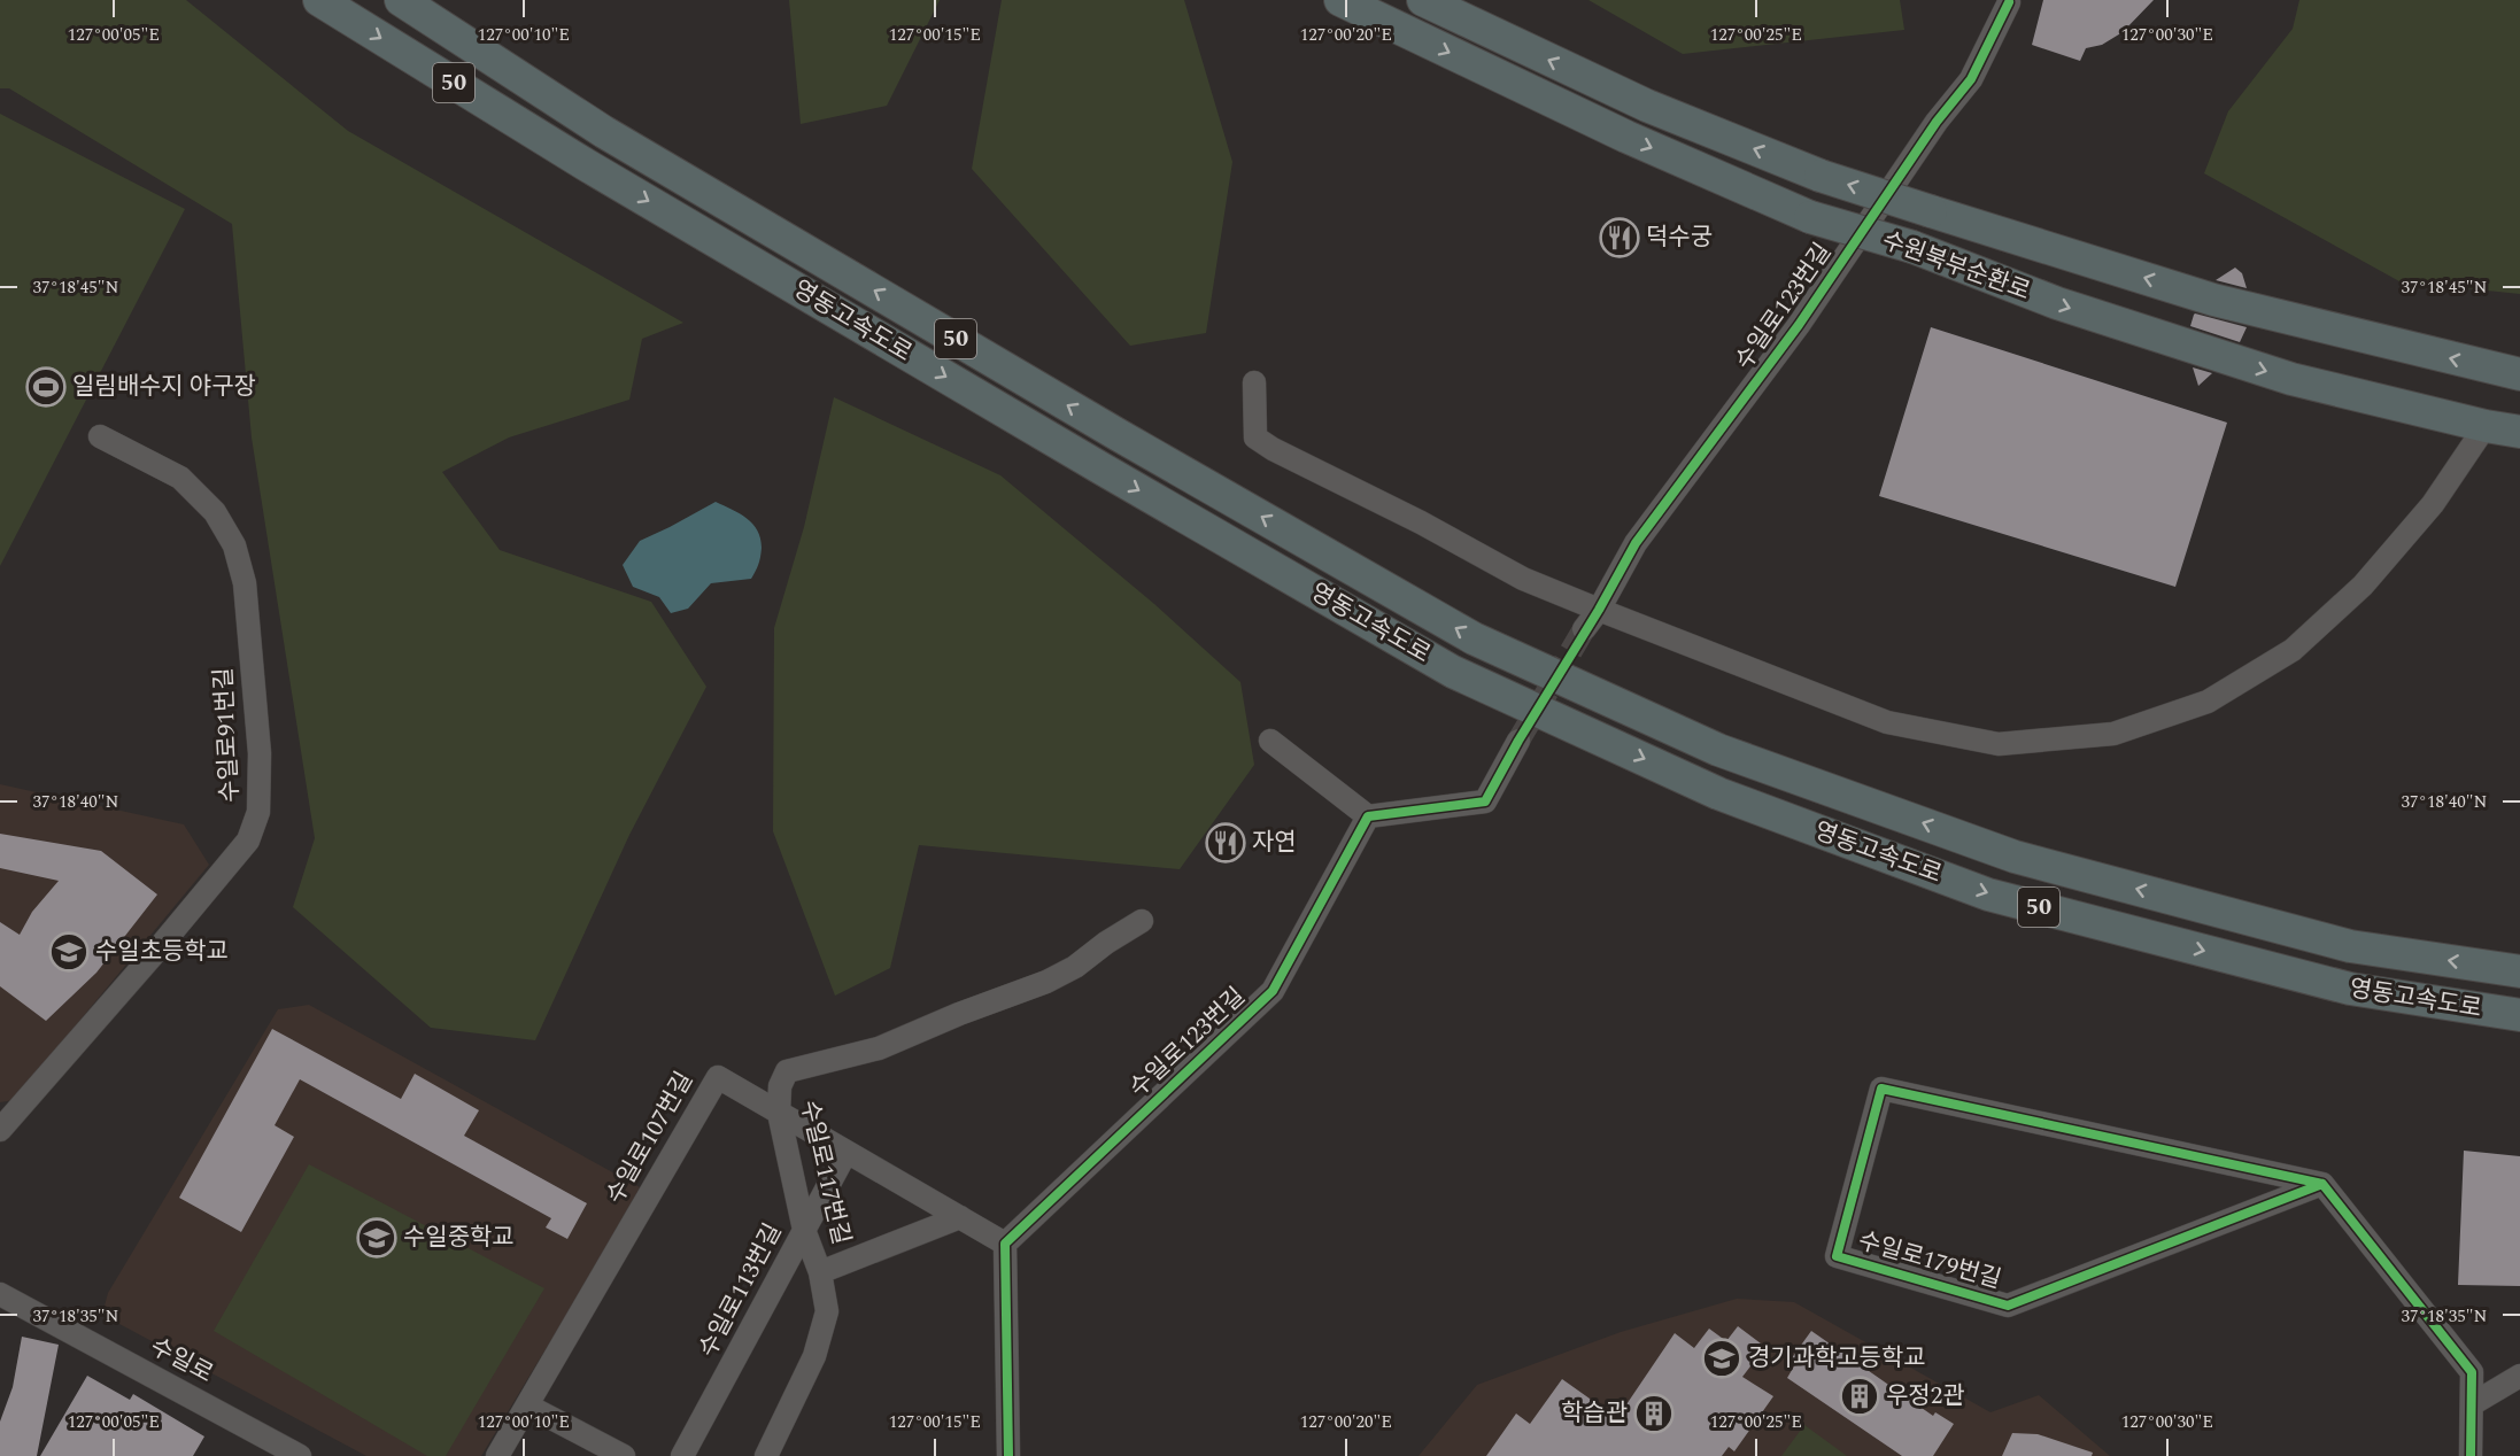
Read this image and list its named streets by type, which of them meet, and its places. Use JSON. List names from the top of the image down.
{
  "streets": {
    "highway": ["50", "수원북부순환로", "영동고속도로"],
    "street": [
      "수일로123번길",
      "수일로91번길",
      "수일로107번길",
      "수일로117번길",
      "수일로179번길",
      "수일로113번길",
      "수일로"
    ]
  },
  "crossings": [
    ["수일로123번길", "수일로107번길"],
    ["수일로107번길", "수일로117번길"],
    ["수일로107번길", "수일로113번길"],
    ["수일로117번길", "수일로113번길"]
  ],
  "places": {
    "restaurant": ["덕수궁", "자연"],
    "sports": ["일림배수지 야구장"],
    "school or university": ["수일초등학교", "수일중학교", "경기과학고등학교"],
    "building": ["우정2관", "학습관"]
  },
  "coordinates": [
    "127°00'05\"E",
    "127°00'10\"E",
    "127°00'15\"E",
    "127°00'20\"E",
    "127°00'25\"E",
    "127°00'30\"E",
    "37°18'45\"N",
    "37°18'40\"N",
    "37°18'35\"N"
  ]
}
